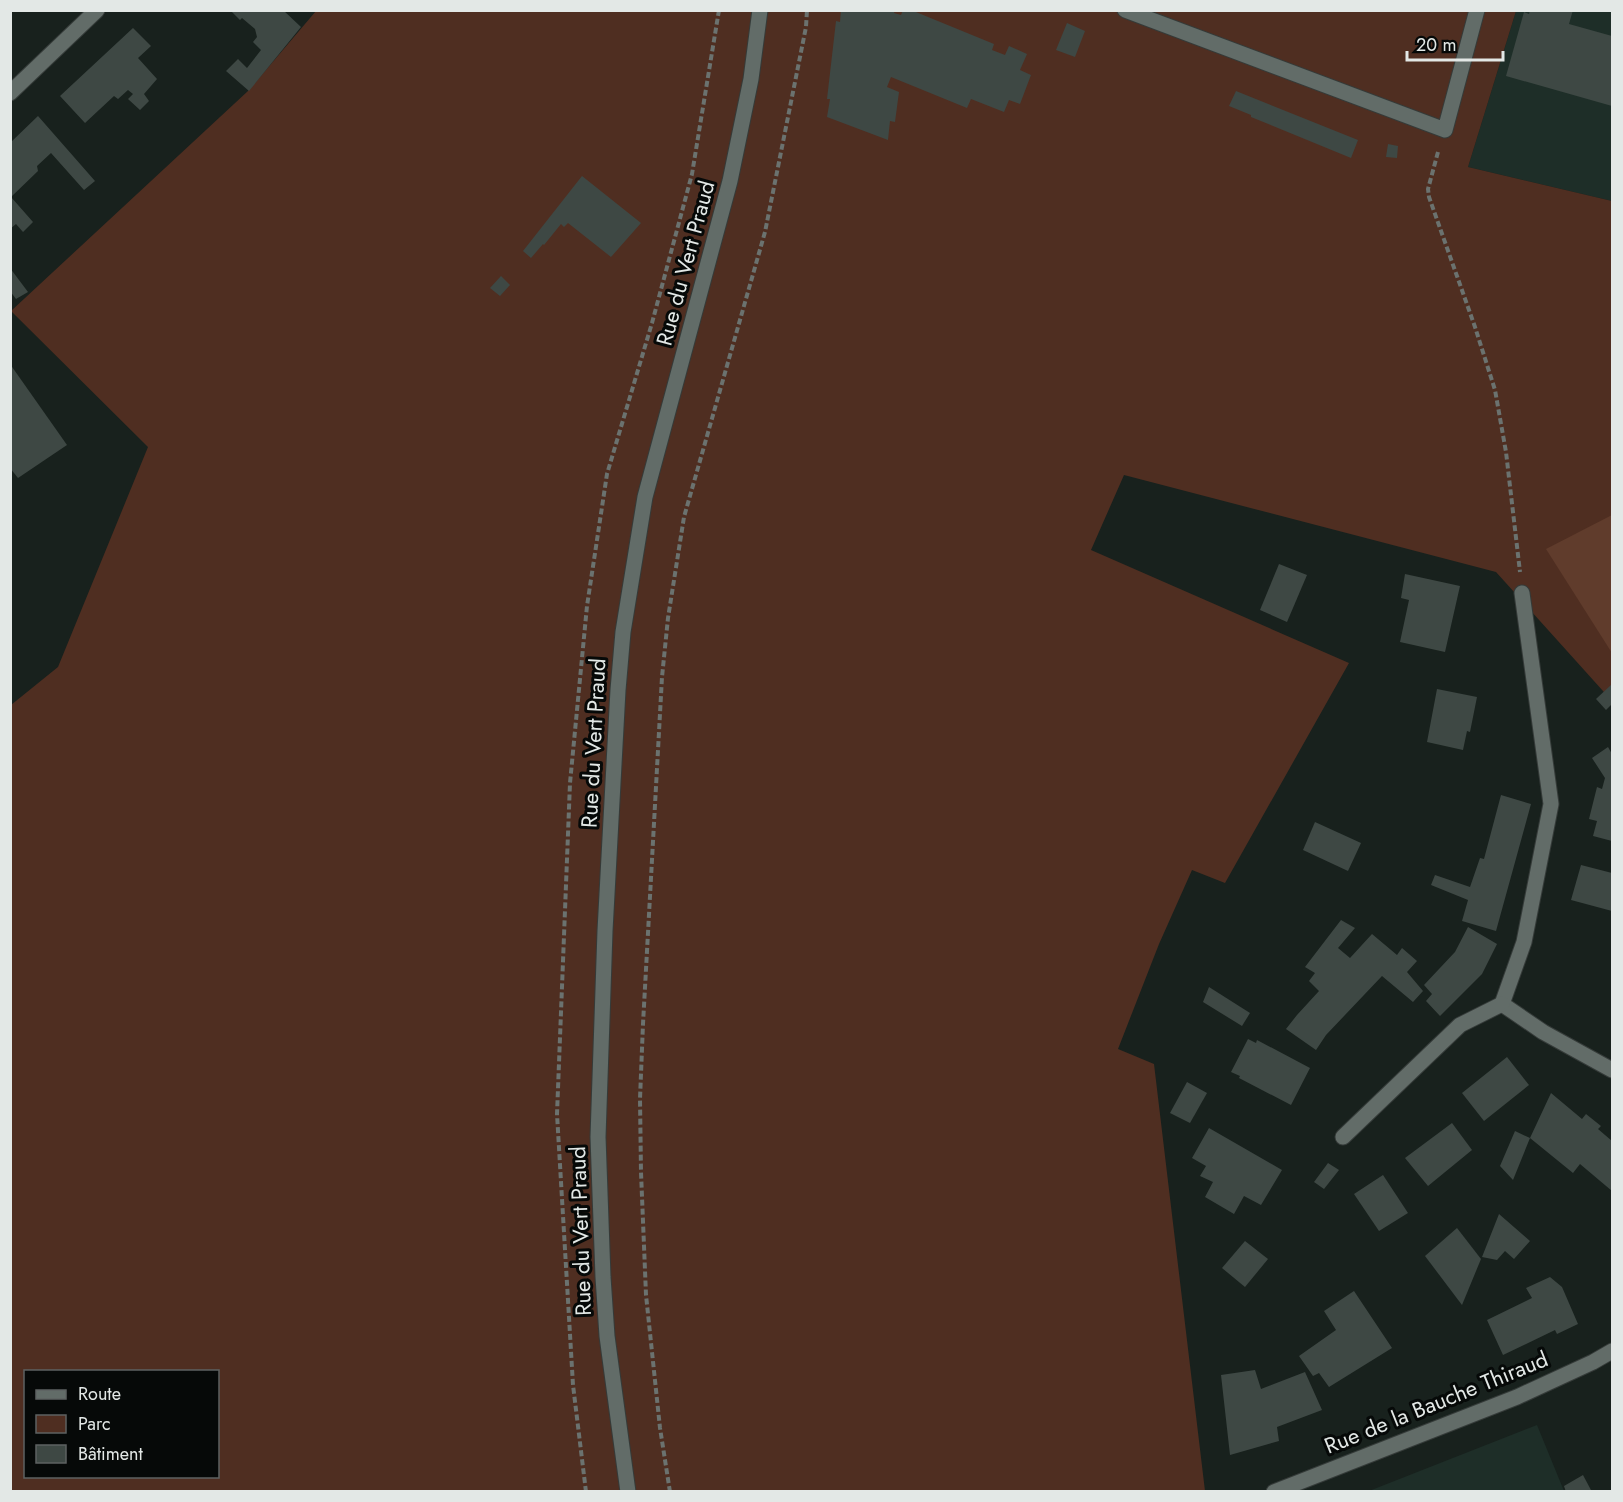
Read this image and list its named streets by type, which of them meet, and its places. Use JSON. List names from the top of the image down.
{
  "streets": {
    "street": ["Rue du Vert Praud", "Rue de la Bauche Thiraud"]
  },
  "legend": ["Route", "Parc", "Bâtiment"],
  "scale_bar": "20 m"
}
